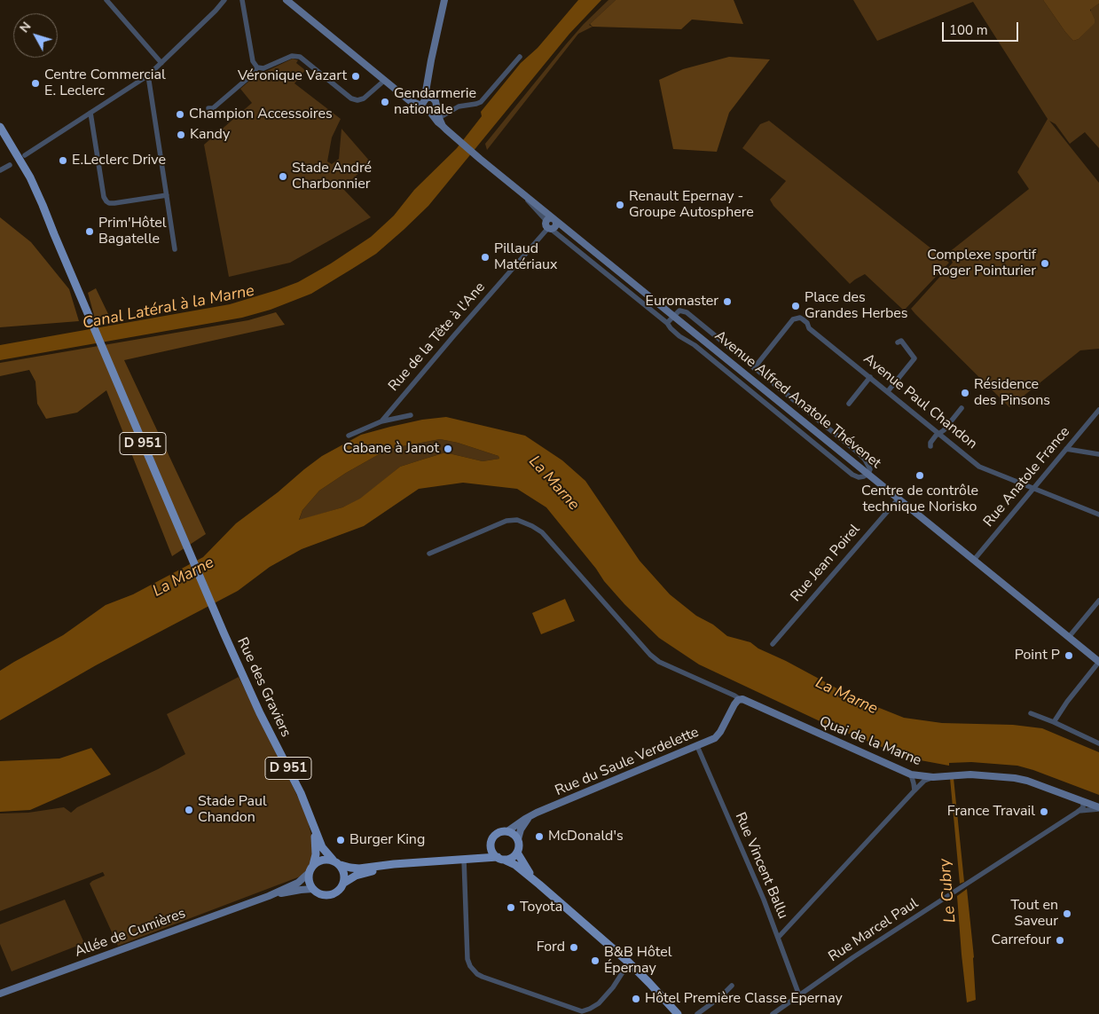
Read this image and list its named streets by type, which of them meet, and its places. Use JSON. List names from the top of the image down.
{
  "streets": {
    "main road": [
      "Avenue Alfred Anatole Thévenet",
      "D 951",
      "Rue des Graviers",
      "Quai de la Marne",
      "Rue du Saule Verdelette",
      "Allée de Cumières"
    ],
    "street": [
      "Rue de la Tête à l'Ane",
      "Avenue Paul Chandon",
      "Rue Anatole France",
      "Rue Jean Poirel",
      "Rue Vincent Ballu",
      "Rue Marcel Paul"
    ]
  },
  "crossings": [
    ["Rue de la Tête à l'Ane", "Avenue Alfred Anatole Thévenet"],
    ["Avenue Alfred Anatole Thévenet", "Rue Anatole France"],
    ["Avenue Alfred Anatole Thévenet", "Rue Jean Poirel"],
    ["Avenue Paul Chandon", "Rue Anatole France"],
    ["D 951", "Rue des Graviers"],
    ["Rue des Graviers", "Allée de Cumières"],
    ["Quai de la Marne", "Rue du Saule Verdelette"],
    ["Quai de la Marne", "Rue Marcel Paul"],
    ["Rue du Saule Verdelette", "Rue Vincent Ballu"],
    ["Rue Vincent Ballu", "Rue Marcel Paul"]
  ],
  "water": ["Canal Latéral à la Marne", "La Marne", "Le Cubry"],
  "places": [
    "Véronique Vazart",
    "Centre Commercial E. Leclerc",
    "Gendarmerie nationale",
    "Champion Accessoires",
    "Kandy",
    "E.Leclerc Drive",
    "Stade André Charbonnier",
    "Renault Epernay - Groupe Autosphere",
    "Prim'Hôtel Bagatelle",
    "Pillaud Matériaux",
    "Complexe sportif Roger Pointurier",
    "Euromaster",
    "Place des Grandes Herbes",
    "Résidence des Pinsons",
    "Cabane à Janot",
    "Centre de contrôle technique Norisko",
    "Point P",
    "Stade Paul Chandon",
    "France Travail",
    "McDonald's",
    "Burger King",
    "Toyota",
    "Tout en Saveur",
    "Carrefour",
    "Ford",
    "B&B Hôtel Épernay",
    "Hôtel Première Classe Epernay"
  ],
  "scale_bar": "100 m",
  "north": "top left"
}
